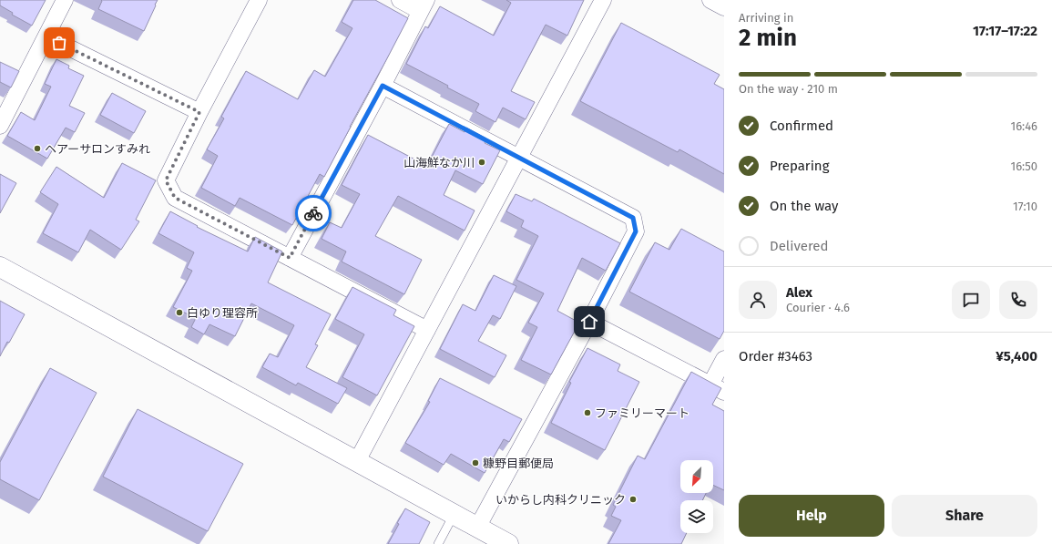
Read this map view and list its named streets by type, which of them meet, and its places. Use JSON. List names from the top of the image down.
{
  "places": [
    "ヘアーサロンすみれ",
    "山海鮮なか川",
    "白ゆり理容所",
    "ファミリーマート",
    "糠野目郵便局",
    "いからし内科クリニック"
  ],
  "north": "bottom left",
  "page": {
    "heading": ["2 min", "Arriving in", "17:17–17:22"],
    "panel": [
      "Alex",
      "Courier · 4.6",
      "Order #3463",
      "¥5,400"
    ],
    "bar": "On the way · 210 m",
    "list": [
      ["Confirmed", "16:46"],
      ["Preparing", "16:50"],
      ["On the way", "17:10"],
      "Delivered"
    ],
    "buttons": ["Help", "Share"]
  }
}
